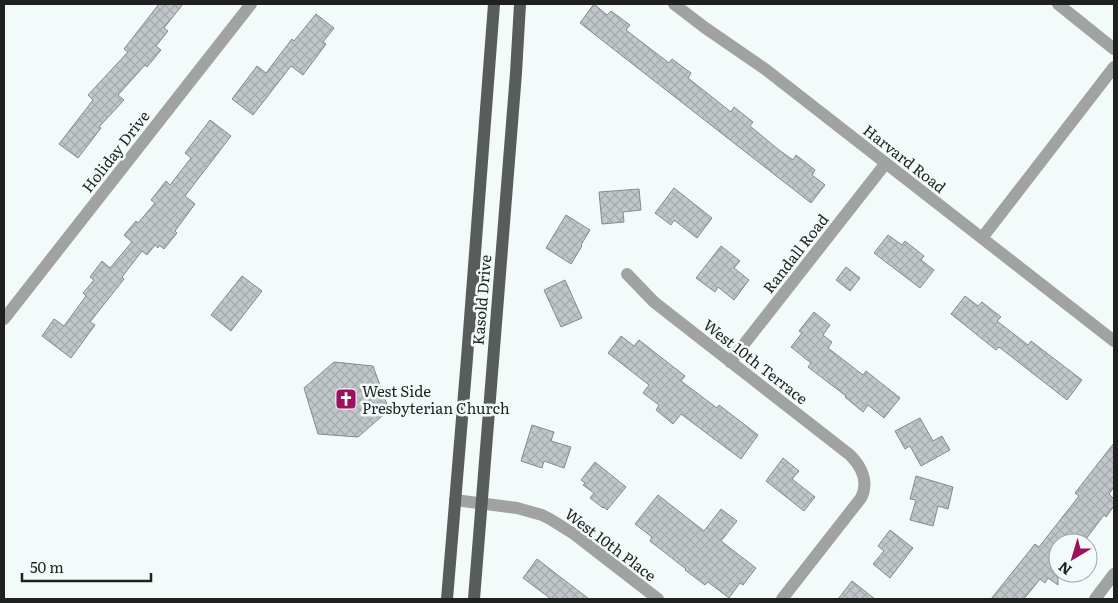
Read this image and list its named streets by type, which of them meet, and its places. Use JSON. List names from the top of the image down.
{
  "streets": {
    "main road": ["Kasold Drive"],
    "street": [
      "Holiday Drive",
      "Harvard Road",
      "Randall Road",
      "West 10th Terrace",
      "West 10th Place"
    ]
  },
  "crossings": [
    ["Harvard Road", "Randall Road"],
    ["Randall Road", "West 10th Terrace"],
    ["Kasold Drive", "West 10th Place"]
  ],
  "places": {
    "church": ["West Side Presbyterian Church"]
  },
  "scale_bar": "50 m",
  "north": "bottom left"
}
